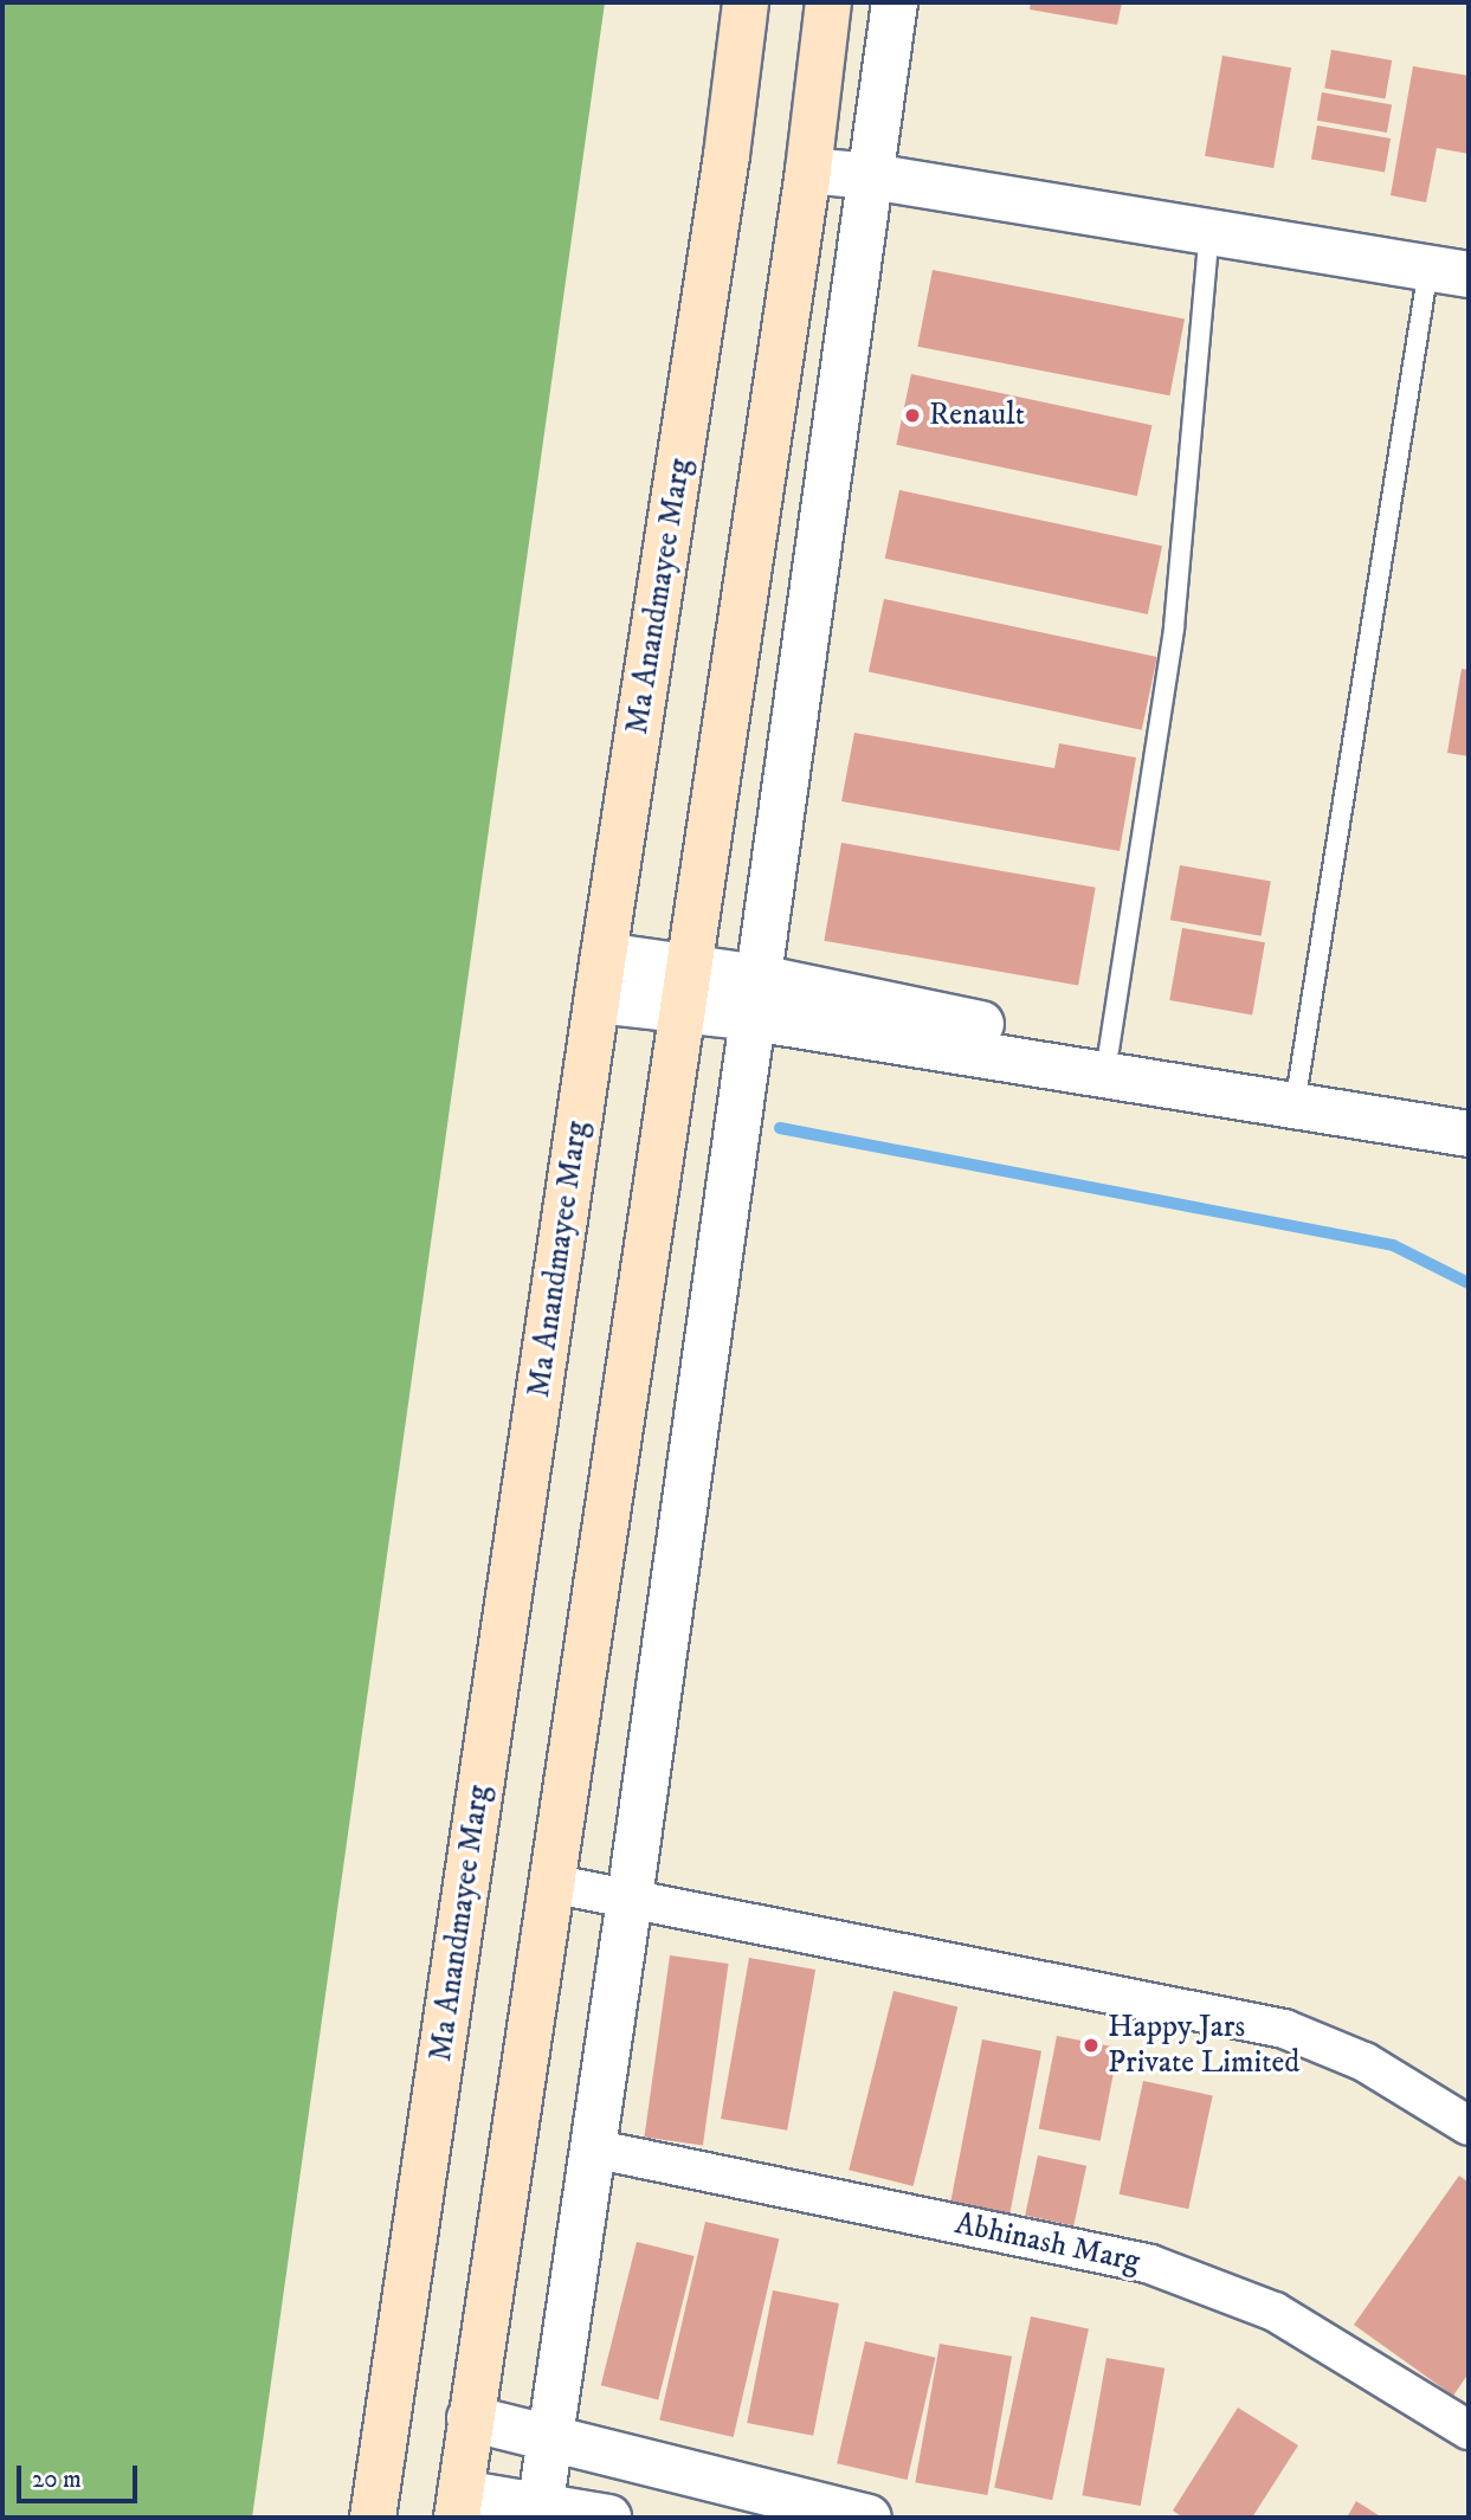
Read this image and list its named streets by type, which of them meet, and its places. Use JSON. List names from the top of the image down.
{
  "streets": {
    "main road": ["Ma Anandmayee Marg"],
    "street": ["Abhinash Marg"]
  },
  "places": ["Renault", "Happy Jars Private Limited"],
  "scale_bar": "20 m"
}
